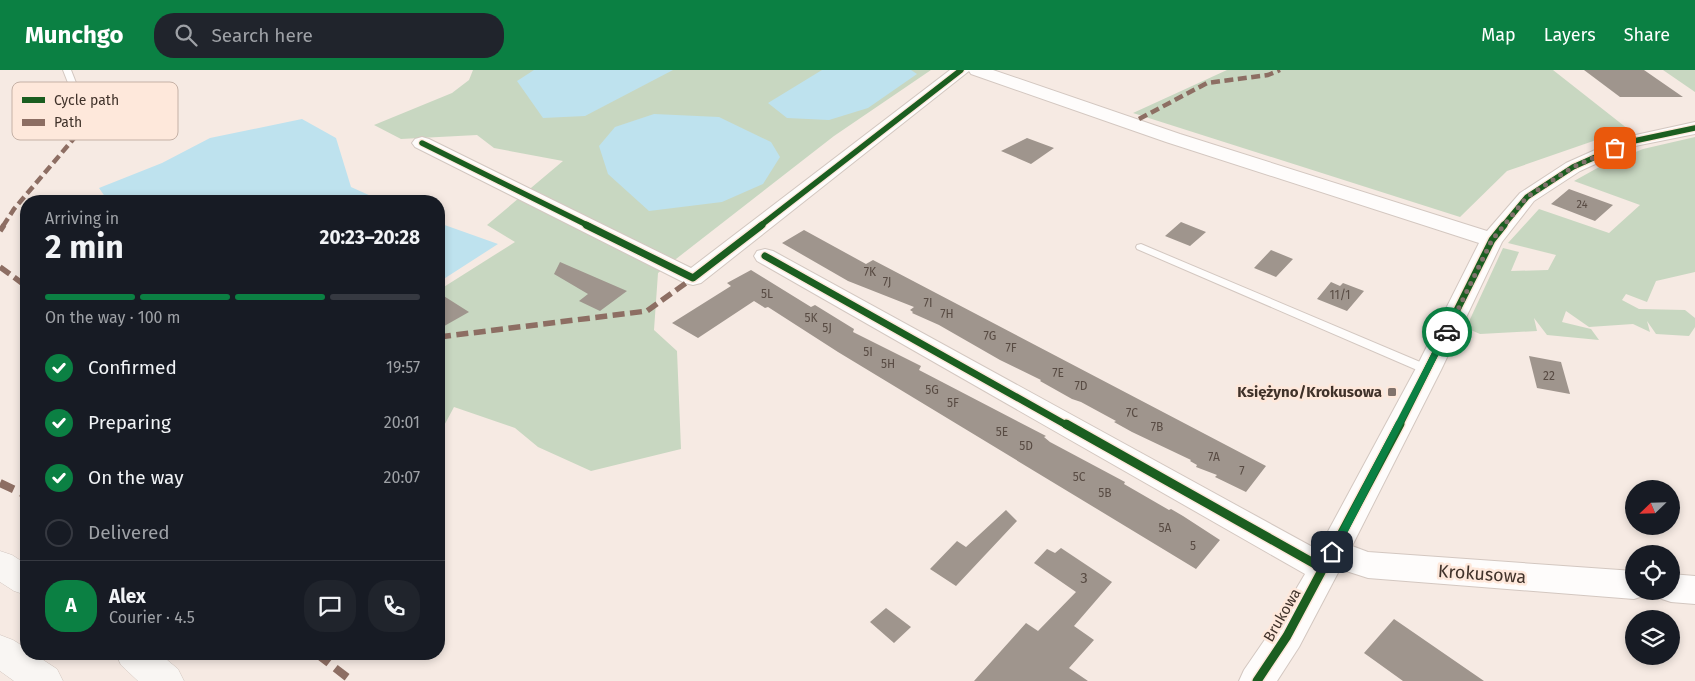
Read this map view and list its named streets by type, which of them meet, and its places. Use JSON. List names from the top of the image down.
{
  "streets": {
    "street": ["Krokusowa", "Brukowa"]
  },
  "crossings": [
    ["Krokusowa", "Brukowa"]
  ],
  "places": {
    "transit": ["Księżyno/Krokusowa"]
  },
  "house_numbers": [
    "24",
    "7K",
    "7J",
    "5L",
    "11/1",
    "7I",
    "7H",
    "5K",
    "5J",
    "7G",
    "7F",
    "5I",
    "5H",
    "7E",
    "22",
    "7D",
    "5G",
    "5F",
    "7C",
    "7B",
    "5E",
    "5D",
    "7A",
    "7",
    "5C",
    "5B",
    "5A",
    "5",
    "3"
  ],
  "legend": ["Cycle path", "Path"],
  "north": "bottom left",
  "page": {
    "header": "Munchgo",
    "search": "Search here",
    "nav": ["Map", "Layers", "Share"],
    "heading": ["2 min", "Arriving in", "20:23–20:28"],
    "panel": ["Alex", "Courier · 4.5"],
    "bar": "On the way · 100 m",
    "list": [
      ["Confirmed", "19:57"],
      ["Preparing", "20:01"],
      ["On the way", "20:07"],
      "Delivered"
    ],
    "round": "A"
  }
}
